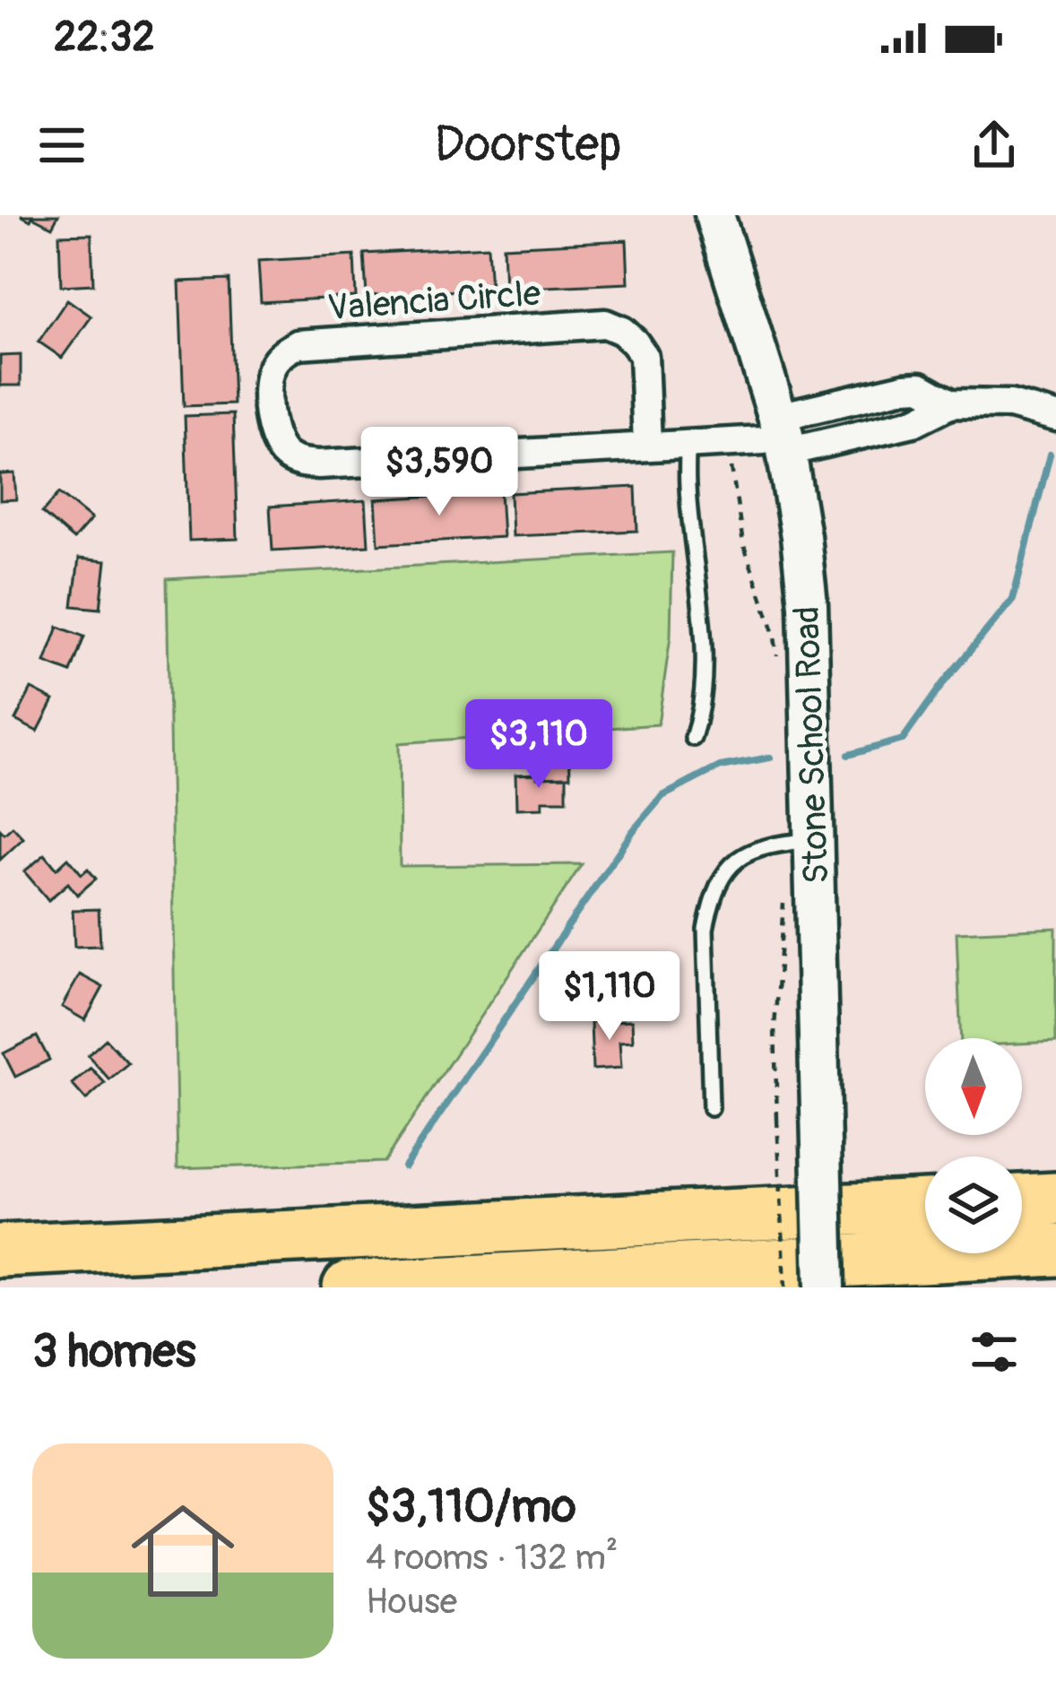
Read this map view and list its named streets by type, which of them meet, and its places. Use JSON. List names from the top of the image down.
{
  "streets": {
    "main road": ["Stone School Road"],
    "street": ["Valencia Circle"]
  },
  "crossings": [
    ["Valencia Circle", "Stone School Road"]
  ],
  "north": "bottom",
  "page": {
    "status": "22:32",
    "header": "Doorstep",
    "price": ["$3,590", "$3,110", "$1,110"],
    "heading": "3 homes",
    "list": [
      {
        "name": "$3,110/mo",
        "note": "4 rooms · 132 m² · House"
      }
    ]
  }
}
